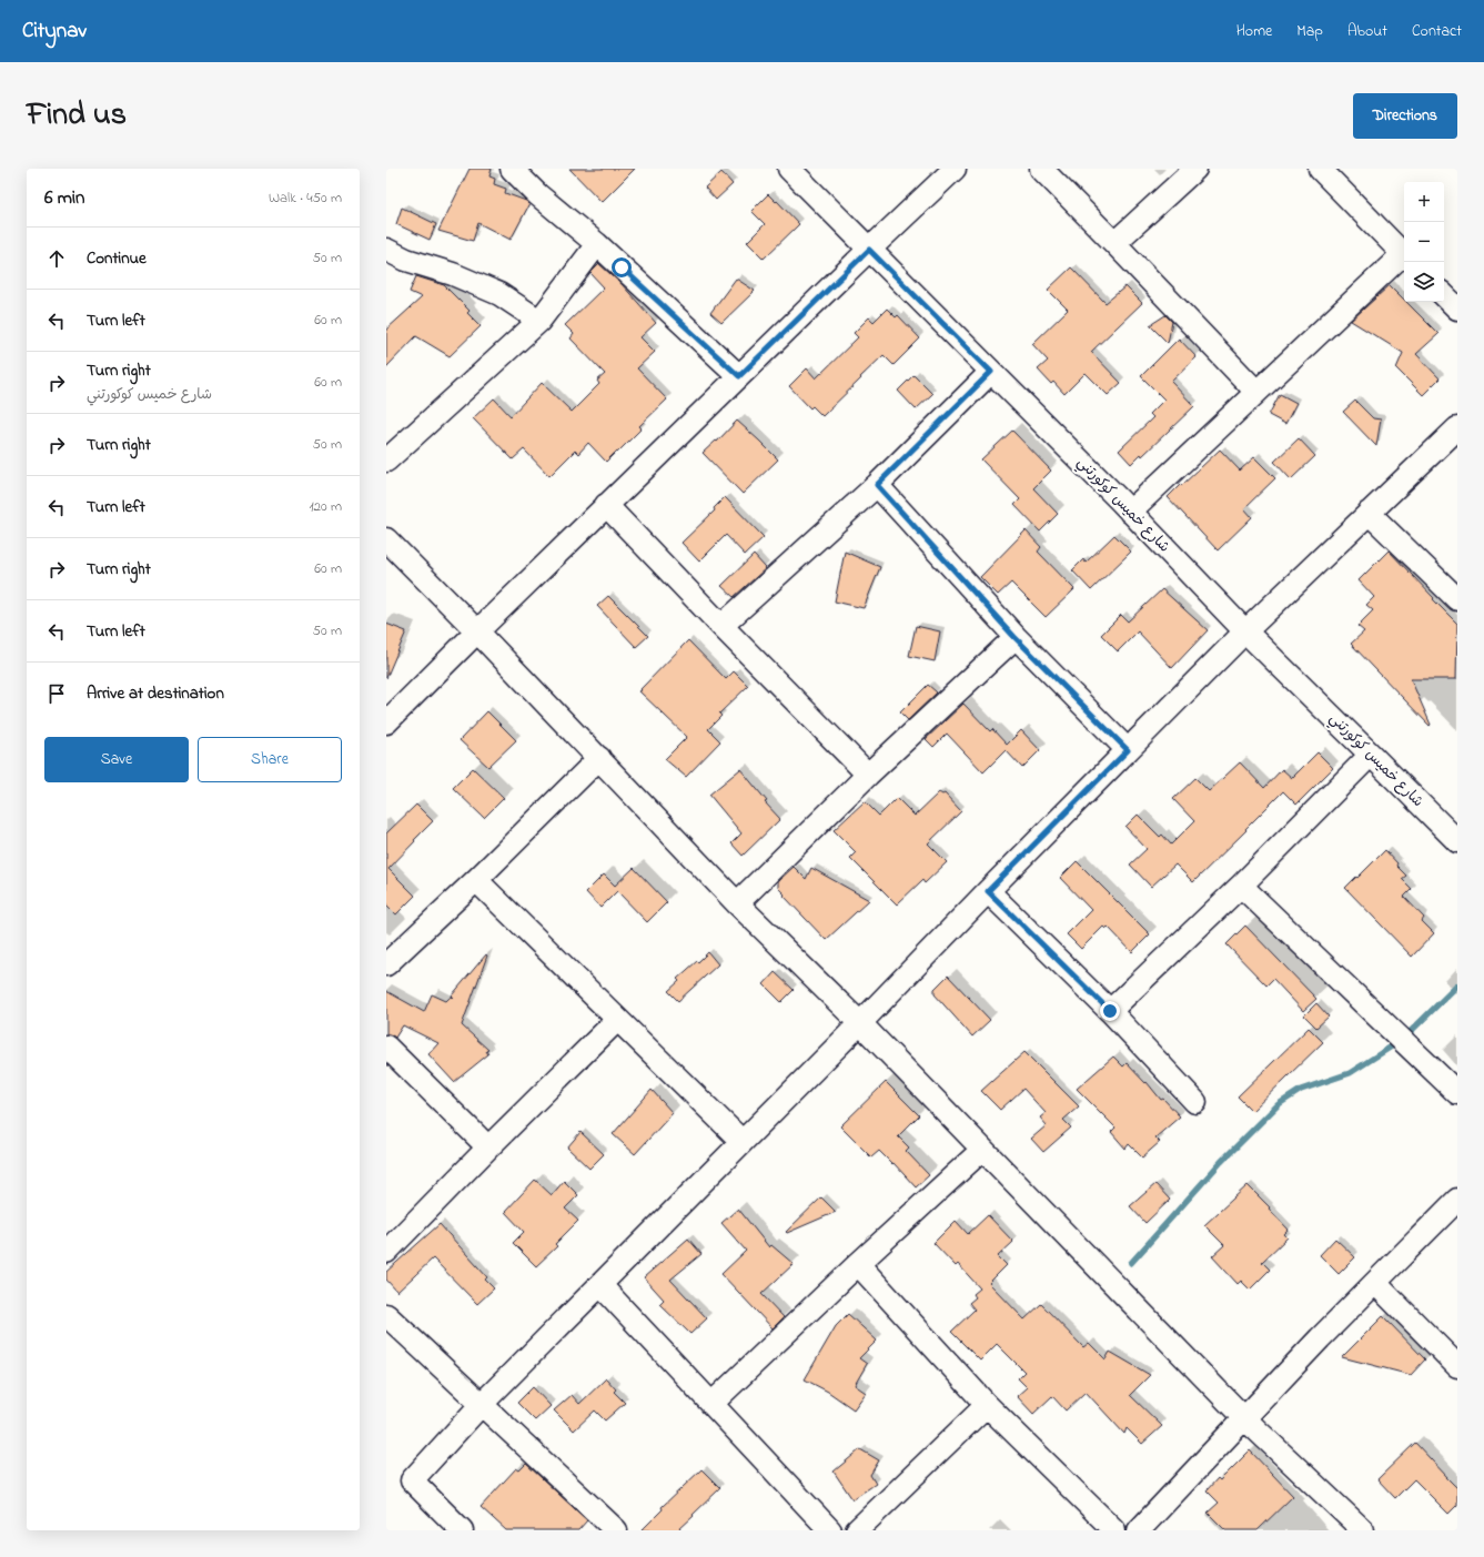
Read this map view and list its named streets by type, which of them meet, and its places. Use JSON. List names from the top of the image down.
{
  "streets": {
    "street": ["شارع خميس كوكورتني"]
  },
  "page": {
    "header": "Citynav",
    "nav": [
      "Home",
      "Map",
      "About",
      "Contact"
    ],
    "title": "Find us",
    "buttons": [
      "Directions",
      ["Save", "Share"]
    ],
    "heading": ["6 min", "Walk · 450 m"],
    "map_buttons": ["+", "−"],
    "list": [
      ["Continue", "50 m"],
      ["Turn left", "60 m"],
      ["Turn right", "شارع خميس كوكورتني", "60 m"],
      ["Turn right", "50 m"],
      ["Turn left", "120 m"],
      ["Turn right", "60 m"],
      ["Turn left", "50 m"],
      "Arrive at destination"
    ]
  }
}
